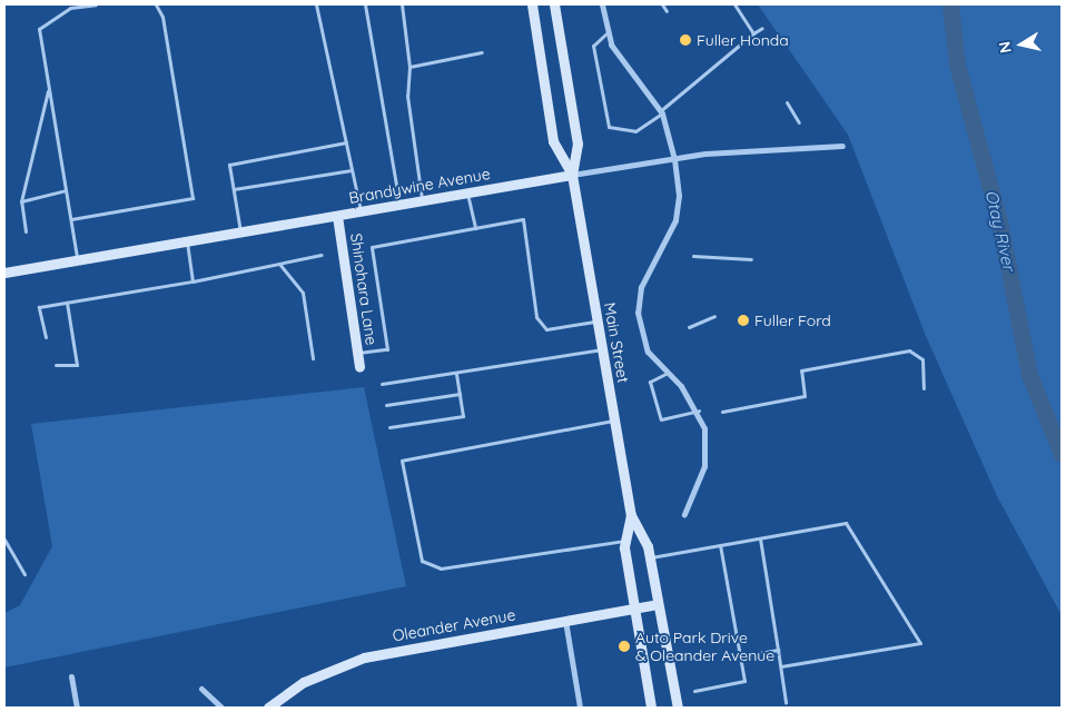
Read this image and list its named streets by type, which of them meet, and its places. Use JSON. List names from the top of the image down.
{
  "streets": {
    "street": [
      "Brandywine Avenue",
      "Shinohara Lane",
      "Main Street",
      "Oleander Avenue"
    ]
  },
  "crossings": [
    ["Brandywine Avenue", "Shinohara Lane"],
    ["Brandywine Avenue", "Main Street"],
    ["Main Street", "Oleander Avenue"]
  ],
  "water": ["Otay River"],
  "places": ["Fuller Honda", "Fuller Ford", "Auto Park Drive & Oleander Avenue"],
  "north": "left"
}
